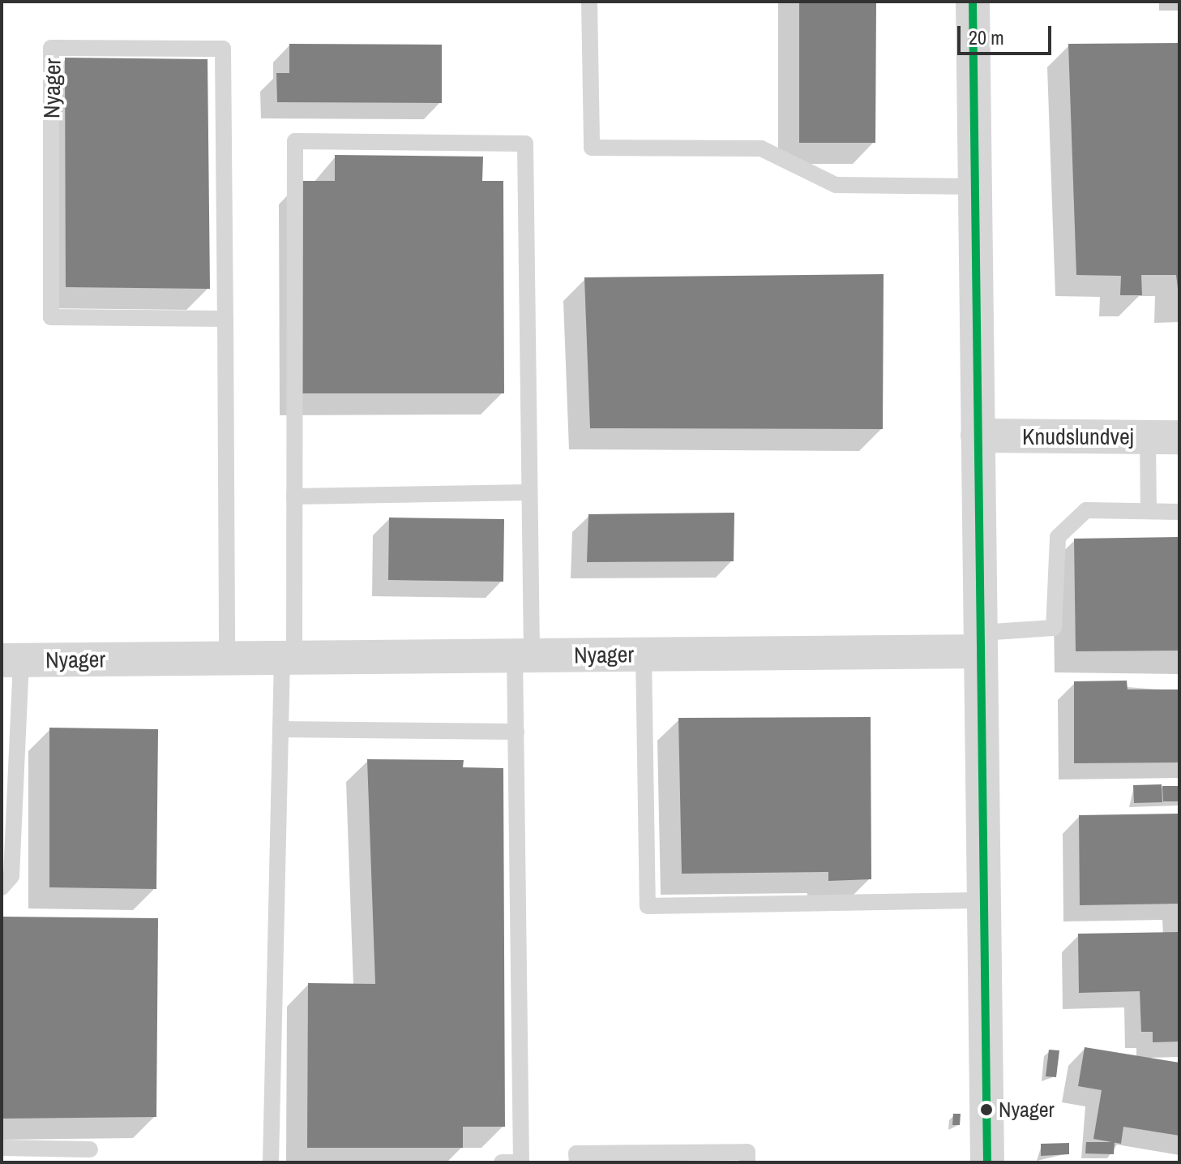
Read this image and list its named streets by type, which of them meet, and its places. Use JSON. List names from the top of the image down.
{
  "streets": {
    "street": ["Nyager", "Knudslundvej"]
  },
  "places": ["Nyager"],
  "scale_bar": "20 m"
}
